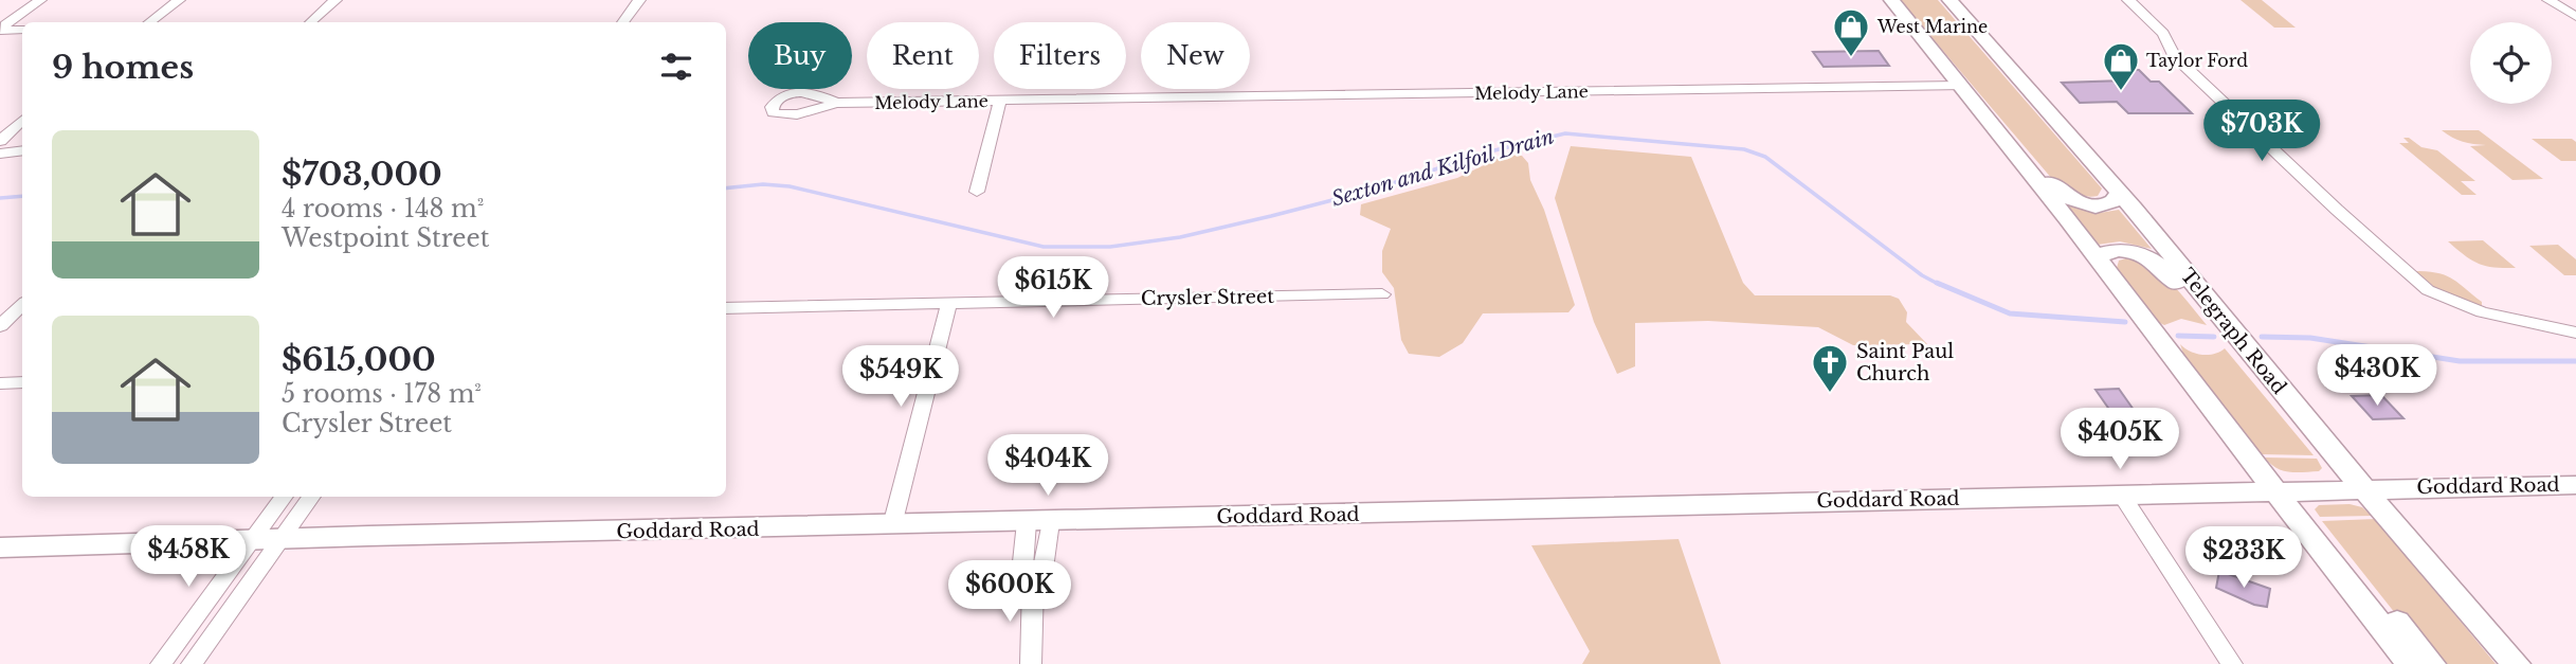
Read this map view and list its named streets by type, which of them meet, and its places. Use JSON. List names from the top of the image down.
{
  "streets": {
    "main road": ["Telegraph Road", "Goddard Road"],
    "street": ["Melody Lane", "Crysler Street"]
  },
  "crossings": [
    ["Telegraph Road", "Goddard Road"]
  ],
  "water": ["Sexton and Kilfoil Drain"],
  "places": {
    "shop": ["West Marine", "Taylor Ford"],
    "church": ["Saint Paul Church"]
  },
  "page": {
    "chip": [
      "Buy",
      "Rent",
      "Filters",
      "New"
    ],
    "heading": "9 homes",
    "price": [
      "$703K",
      "$615K",
      "$430K",
      "$549K",
      "$405K",
      "$404K",
      "$458K",
      "$233K",
      "$600K"
    ],
    "list": [
      {
        "name": "$703,000",
        "note": "4 rooms · 148 m² · Westpoint Street"
      },
      {
        "name": "$615,000",
        "note": "5 rooms · 178 m² · Crysler Street"
      }
    ]
  }
}
